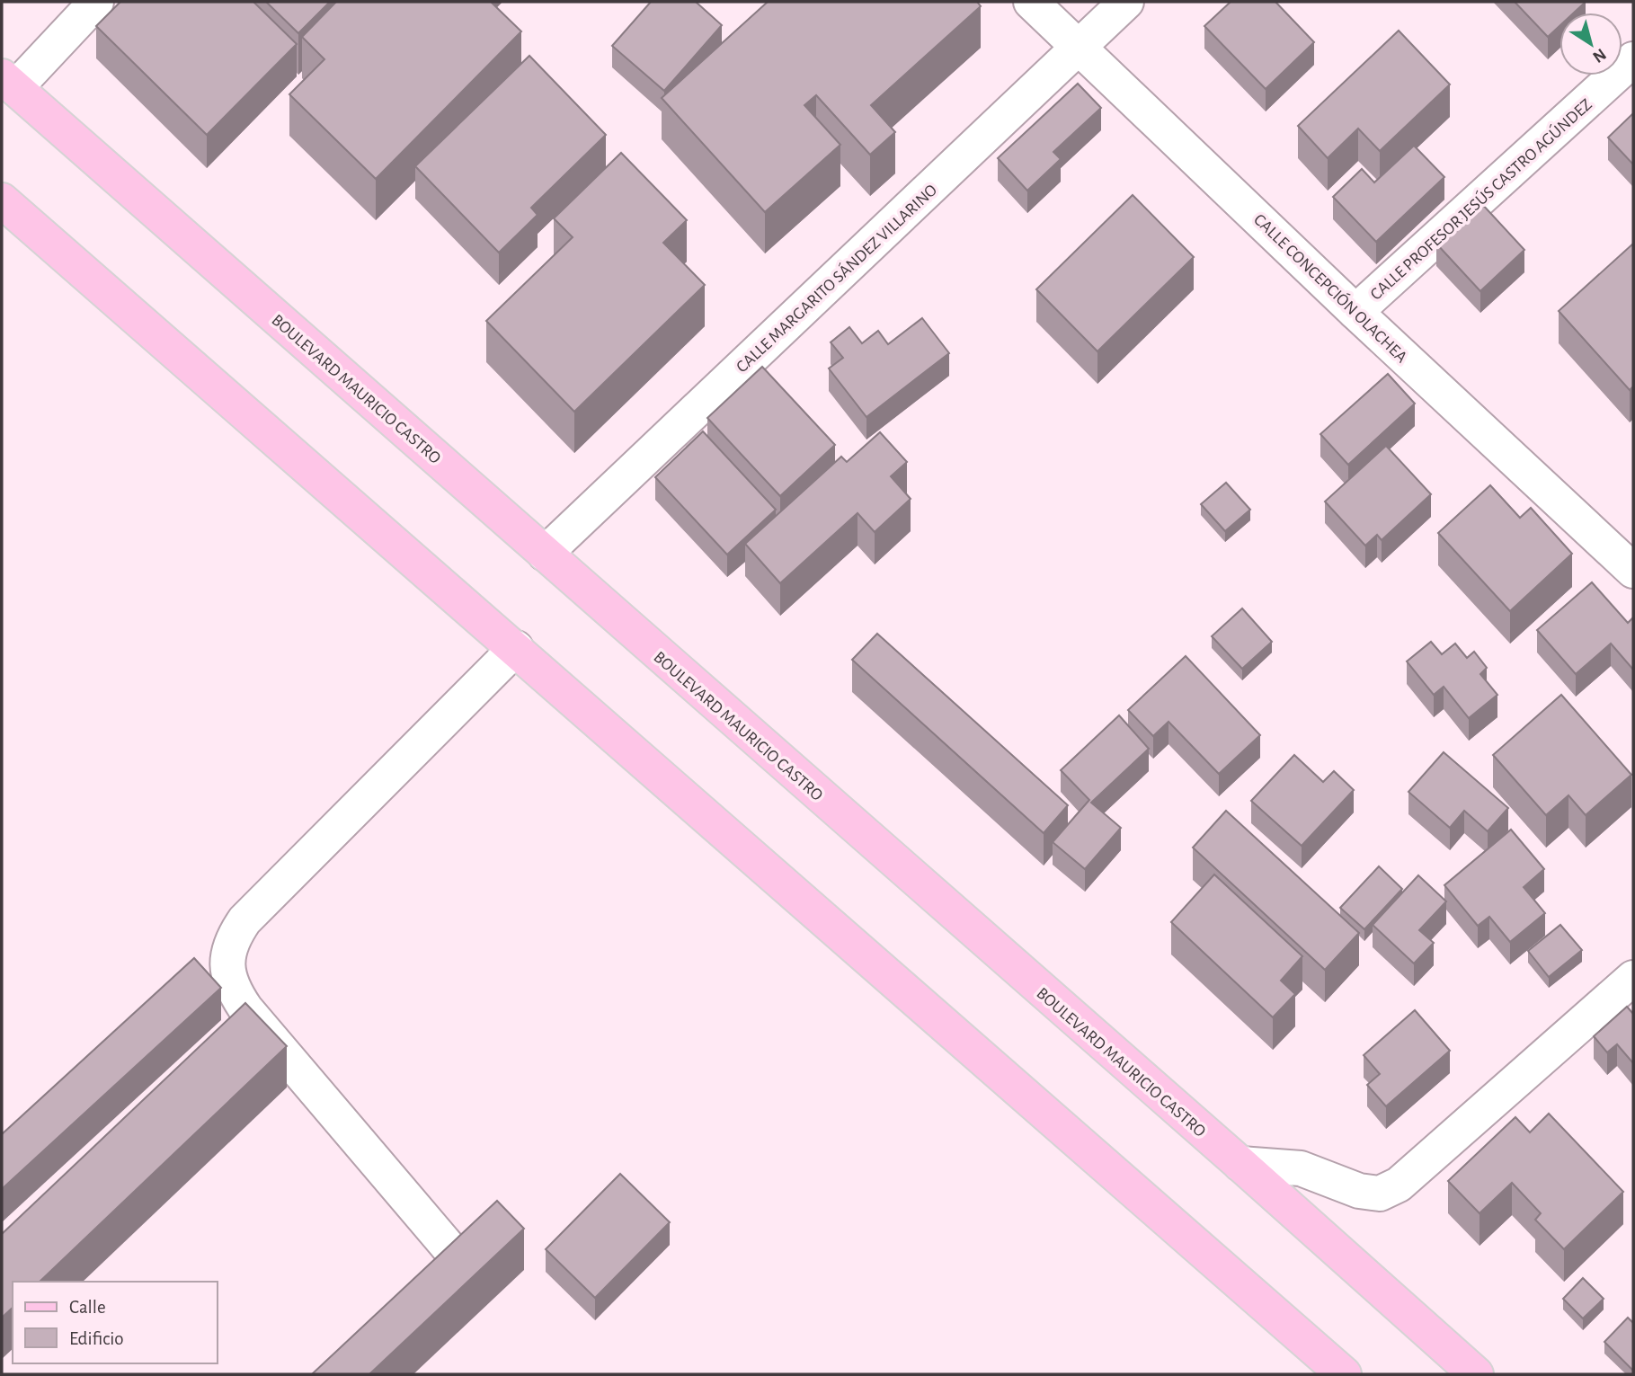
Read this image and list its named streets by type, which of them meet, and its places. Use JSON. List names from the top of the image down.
{
  "streets": {
    "main road": ["BOULEVARD MAURICIO CASTRO"],
    "street": ["CALLE PROFESOR JESÚS CASTRO AGÚNDEZ", "CALLE MARGARITO SÁNDEZ VILLARINO", "CALLE CONCEPCIÓN OLACHEA"]
  },
  "crossings": [
    ["CALLE PROFESOR JESÚS CASTRO AGÚNDEZ", "CALLE CONCEPCIÓN OLACHEA"],
    ["CALLE MARGARITO SÁNDEZ VILLARINO", "CALLE CONCEPCIÓN OLACHEA"],
    ["CALLE MARGARITO SÁNDEZ VILLARINO", "BOULEVARD MAURICIO CASTRO"]
  ],
  "legend": ["Calle", "Edificio"],
  "north": "bottom right"
}
